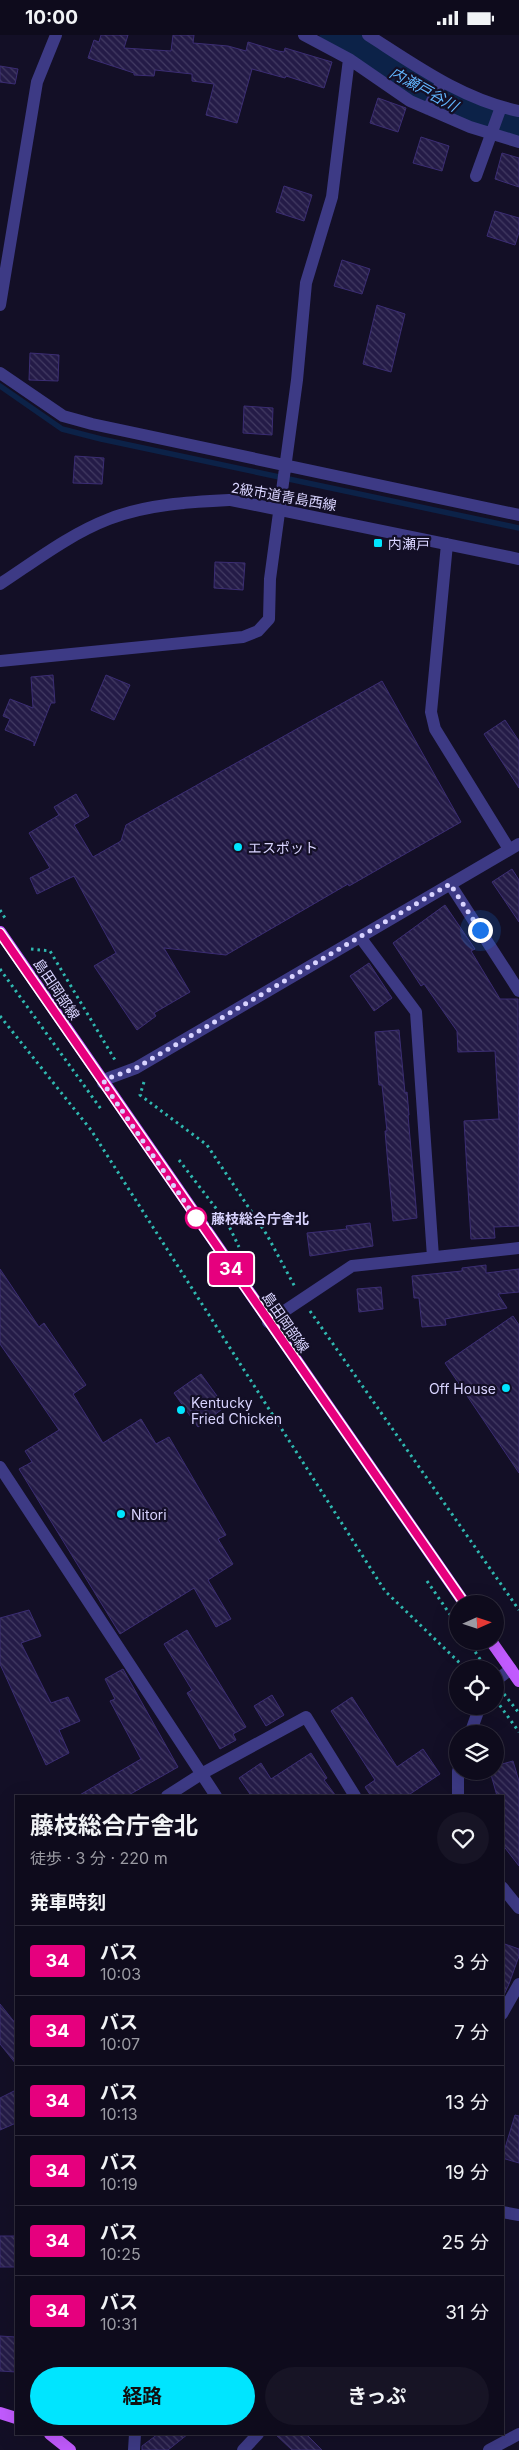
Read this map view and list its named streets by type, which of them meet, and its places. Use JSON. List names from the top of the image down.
{
  "streets": {
    "main road": ["島田岡部線"],
    "street": ["2級市道青島西線"]
  },
  "water": ["内瀬戸谷川"],
  "places": {
    "transit": ["内瀬戸"],
    "other": [
      "エスポット",
      "藤枝総合庁舎北",
      "Off House",
      "Kentucky Fried Chicken",
      "Nitori"
    ]
  },
  "lines": ["bus line 34"],
  "north": "right",
  "page": {
    "status": "10:00",
    "on_map": "34",
    "heading": [
      ["藤枝総合庁舎北", "徒歩 · 3 分 · 220 m"],
      "発車時刻"
    ],
    "list": [
      {
        "mark": "34",
        "name": "バス",
        "note": "10:03",
        "value": "3 分"
      },
      {
        "mark": "34",
        "name": "バス",
        "note": "10:07",
        "value": "7 分"
      },
      {
        "mark": "34",
        "name": "バス",
        "note": "10:13",
        "value": "13 分"
      },
      {
        "mark": "34",
        "name": "バス",
        "note": "10:19",
        "value": "19 分"
      },
      {
        "mark": "34",
        "name": "バス",
        "note": "10:25",
        "value": "25 分"
      },
      {
        "mark": "34",
        "name": "バス",
        "note": "10:31",
        "value": "31 分"
      }
    ],
    "buttons": ["経路", "きっぷ"]
  }
}
